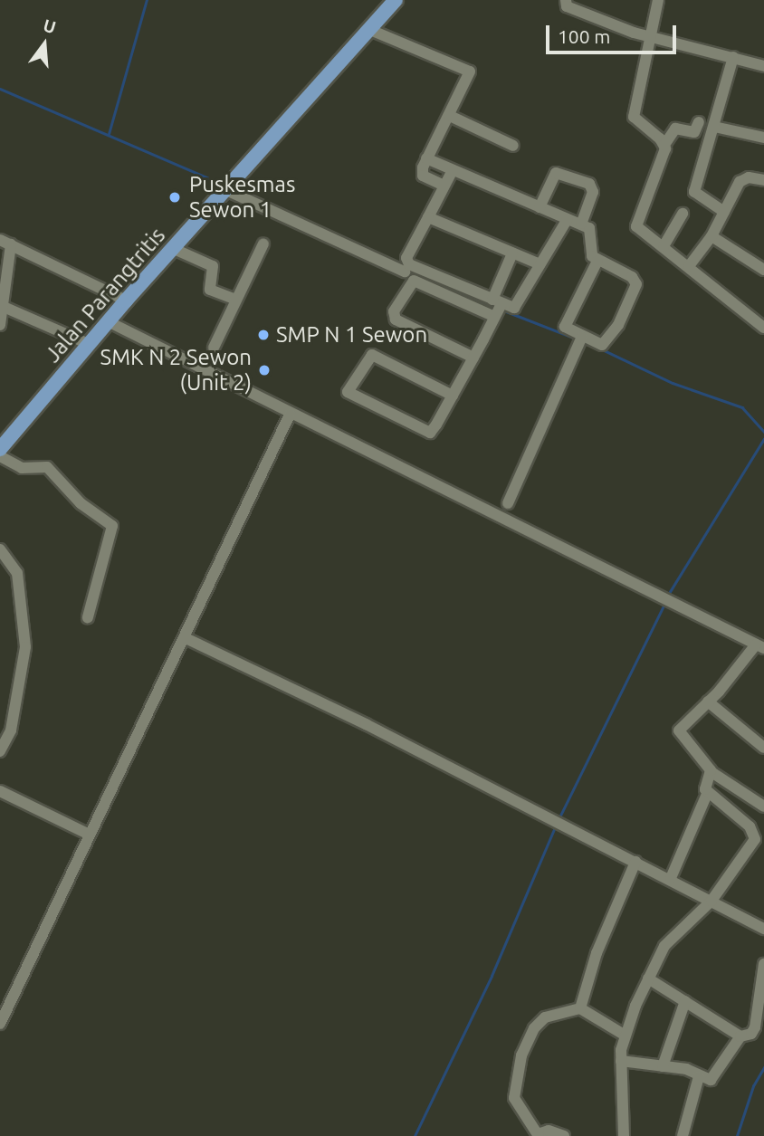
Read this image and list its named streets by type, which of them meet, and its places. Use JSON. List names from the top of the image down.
{
  "streets": {
    "main road": ["Jalan Parangtritis"]
  },
  "places": ["Puskesmas Sewon 1", "SMP N 1 Sewon", "SMK N 2 Sewon (Unit 2)"],
  "scale_bar": "100 m",
  "north": "top"
}
